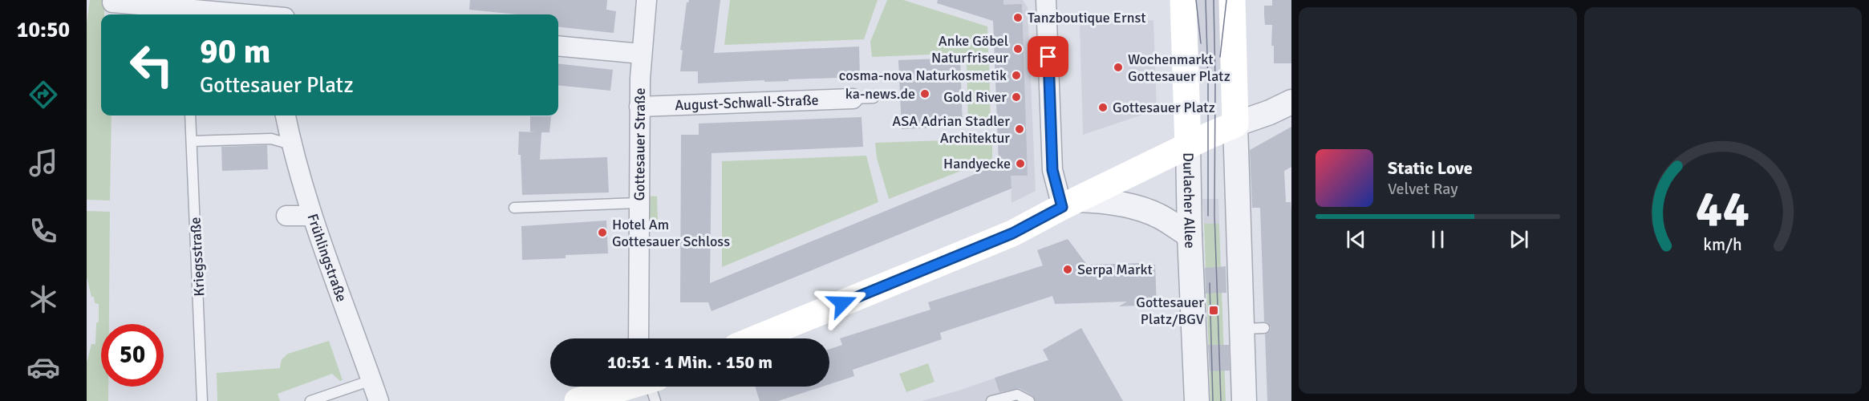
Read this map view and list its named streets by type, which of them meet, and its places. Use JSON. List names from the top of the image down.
{
  "streets": {
    "main road": ["Durlacher Allee"],
    "street": ["August-Schwall-Straße", "Gottesauer Straße", "Frühlingstraße"],
    "lane": ["Kriegsstraße"]
  },
  "crossings": [
    ["August-Schwall-Straße", "Gottesauer Straße"]
  ],
  "places": {
    "other": [
      "Tanzboutique Ernst",
      "Anke Göbel Naturfriseur",
      "Wochenmarkt Gottesauer Platz",
      "cosma-nova Naturkosmetik",
      "ka-news.de",
      "Gold River",
      "Gottesauer Platz",
      "ASA Adrian Stadler Architektur",
      "Handyecke",
      "Hotel Am Gottesauer Schloss",
      "Serpa Markt"
    ],
    "transit": ["Gottesauer Platz/BGV"]
  },
  "page": {
    "tabs": "10:50",
    "turn": ["90 m", "Gottesauer Platz"],
    "song": ["Static Love", "Velvet Ray"],
    "limit": "50",
    "trip": "10:51 · 1 Min. · 150 m",
    "gauge": ["44", "km/h"]
  }
}
